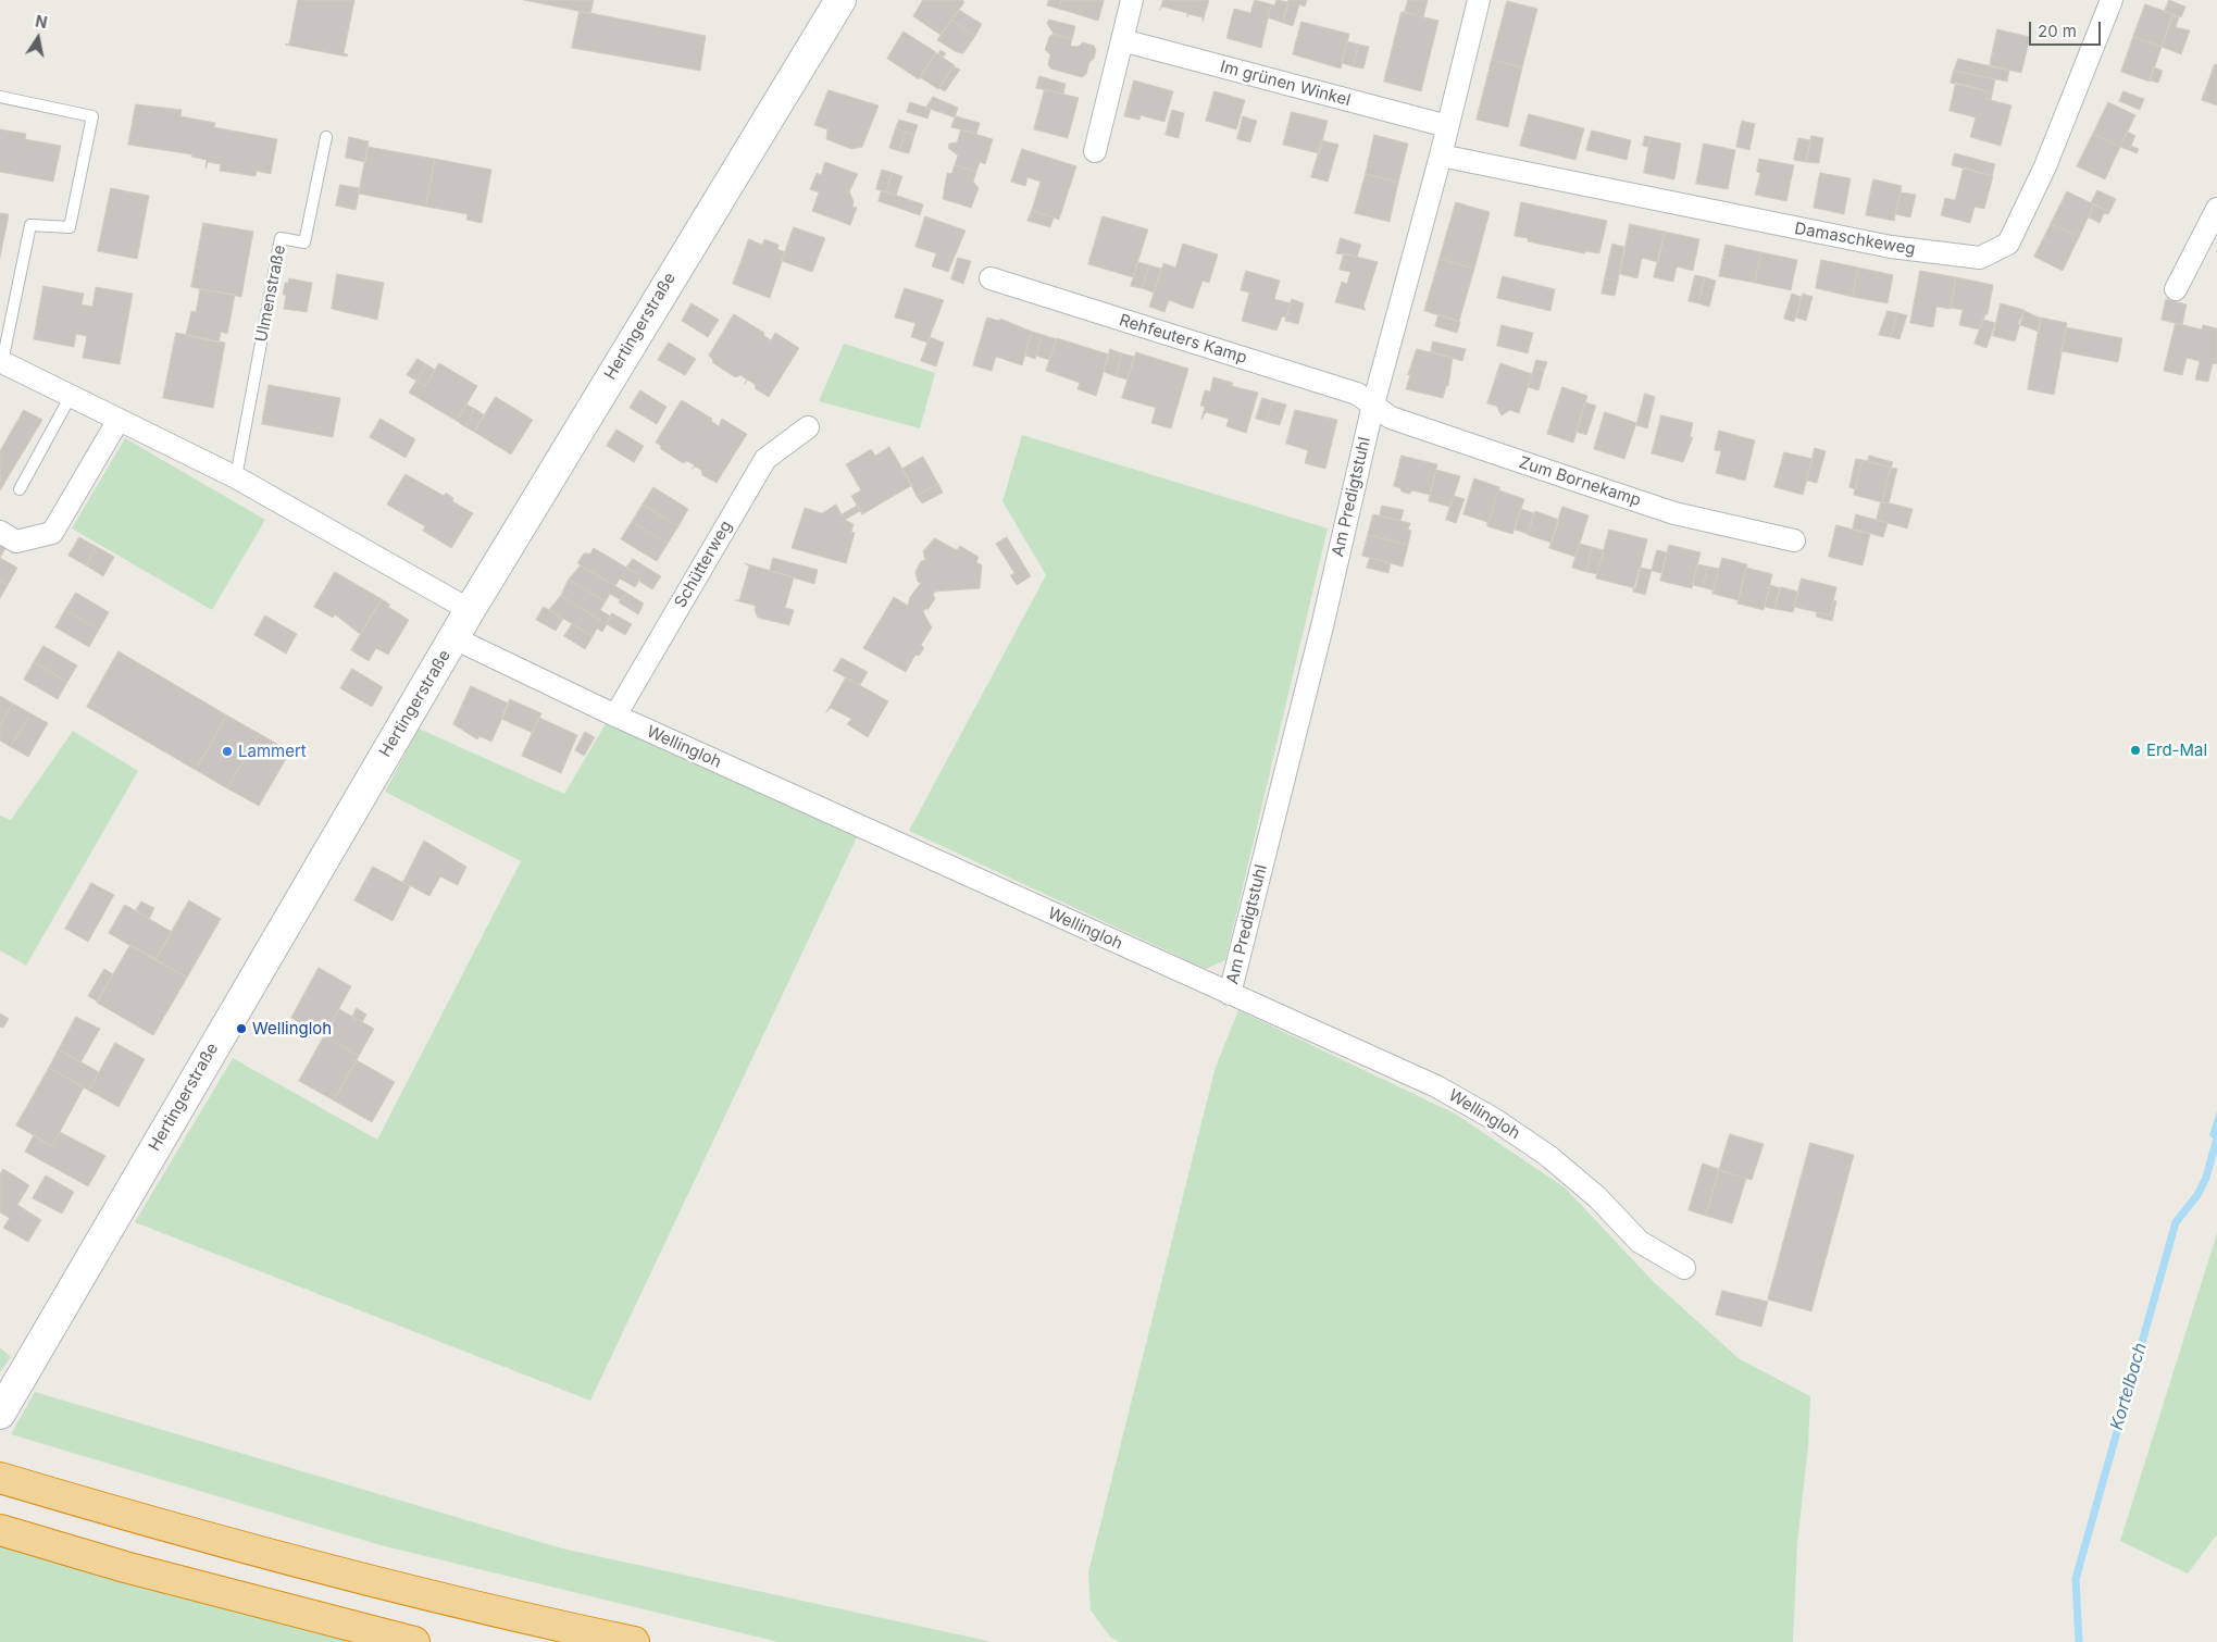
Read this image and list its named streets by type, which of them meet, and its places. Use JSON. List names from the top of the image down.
{
  "streets": {
    "street": [
      "Im grünen Winkel",
      "Damaschkeweg",
      "Hertingerstraße",
      "Rehfeuters Kamp",
      "Zum Bornekamp",
      "Am Predigtstuhl",
      "Schütterweg",
      "Wellingloh"
    ],
    "lane": ["Ulmenstraße"]
  },
  "crossings": [
    ["Im grünen Winkel", "Am Predigtstuhl"],
    ["Damaschkeweg", "Am Predigtstuhl"],
    ["Hertingerstraße", "Wellingloh"],
    ["Rehfeuters Kamp", "Zum Bornekamp"],
    ["Rehfeuters Kamp", "Am Predigtstuhl"],
    ["Zum Bornekamp", "Am Predigtstuhl"],
    ["Am Predigtstuhl", "Wellingloh"],
    ["Schütterweg", "Wellingloh"]
  ],
  "water": ["Kortelbach"],
  "places": ["Erd-Mal", "Lammert", "Wellingloh"],
  "scale_bar": "20 m",
  "north": "top"
}
